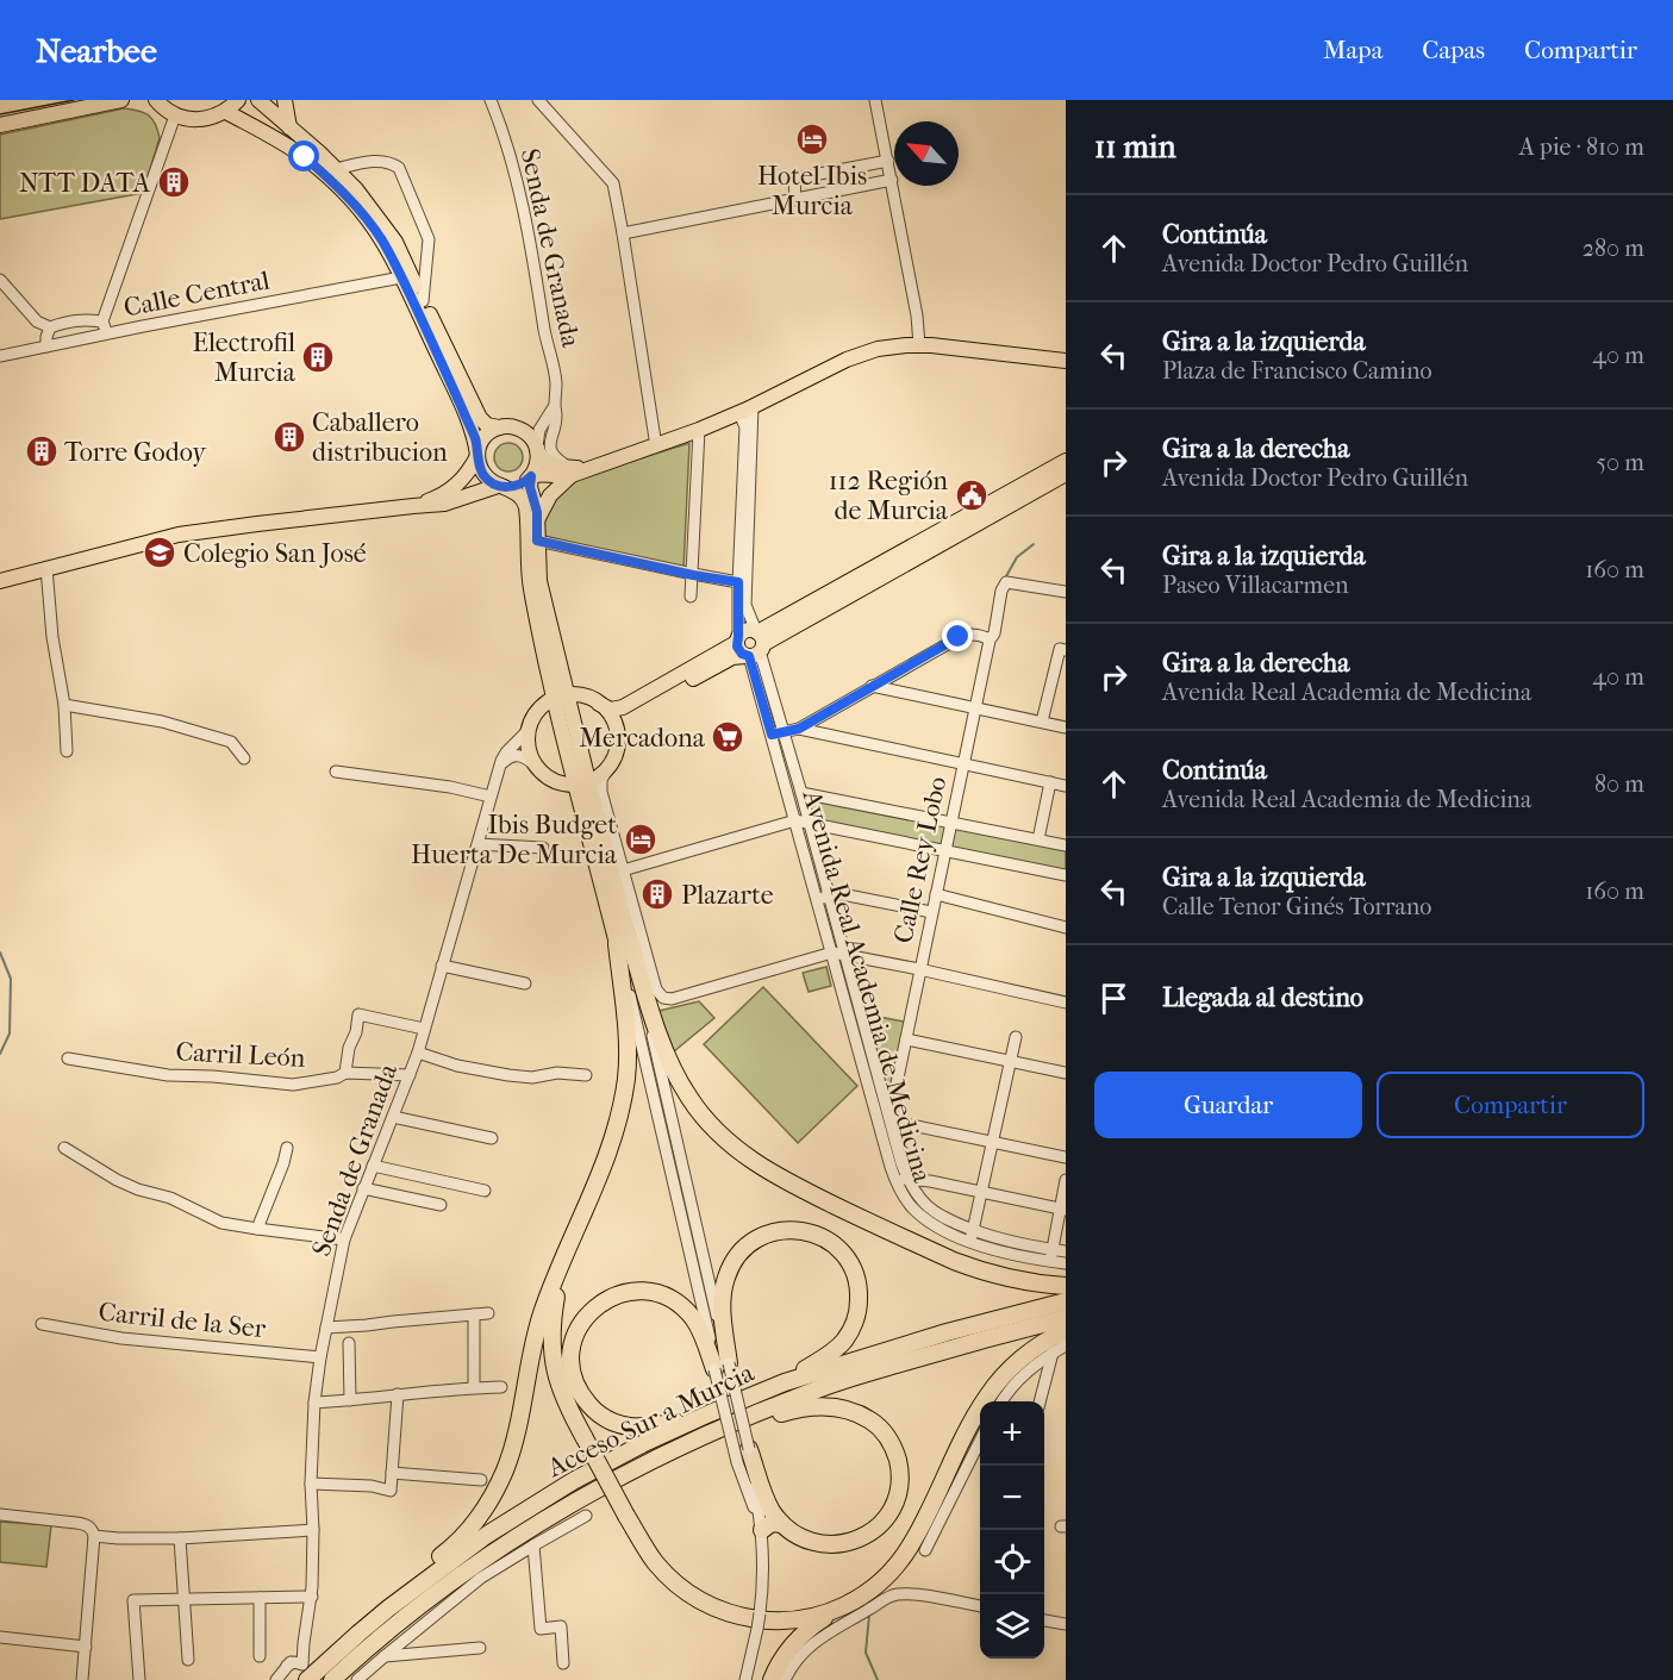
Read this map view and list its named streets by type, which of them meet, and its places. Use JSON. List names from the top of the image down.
{
  "streets": {
    "highway": ["Acceso Sur a Murcia"],
    "street": [
      "Senda de Granada",
      "Calle Central",
      "Calle Rey Lobo",
      "Avenida Real Academia de Medicina",
      "Carril León",
      "Carril de la Ser"
    ]
  },
  "crossings": [
    ["Senda de Granada", "Carril León"],
    ["Senda de Granada", "Carril de la Ser"],
    ["Senda de Granada", "Acceso Sur a Murcia"],
    ["Calle Rey Lobo", "Avenida Real Academia de Medicina"]
  ],
  "places": {
    "hotel": ["Hotel Ibis Murcia", "Ibis Budget Huerta De Murcia"],
    "building": [
      "NTT DATA",
      "Electrofil Murcia",
      "Caballero distribucion",
      "Torre Godoy",
      "Plazarte"
    ],
    "public building": ["112 Región de Murcia"],
    "school or university": ["Colegio San José"],
    "supermarket": ["Mercadona"]
  },
  "north": "top left",
  "page": {
    "header": "Nearbee",
    "nav": ["Mapa", "Capas", "Compartir"],
    "heading": ["11 min", "A pie · 810 m"],
    "list": [
      ["Continúa", "Avenida Doctor Pedro Guillén", "280 m"],
      ["Gira a la izquierda", "Plaza de Francisco Camino", "40 m"],
      ["Gira a la derecha", "Avenida Doctor Pedro Guillén", "50 m"],
      ["Gira a la izquierda", "Paseo Villacarmen", "160 m"],
      ["Gira a la derecha", "Avenida Real Academia de Medicina", "40 m"],
      ["Continúa", "Avenida Real Academia de Medicina", "80 m"],
      ["Gira a la izquierda", "Calle Tenor Ginés Torrano", "160 m"],
      "Llegada al destino"
    ],
    "buttons": ["Guardar", "Compartir"],
    "map_buttons": ["+", "−"]
  }
}
